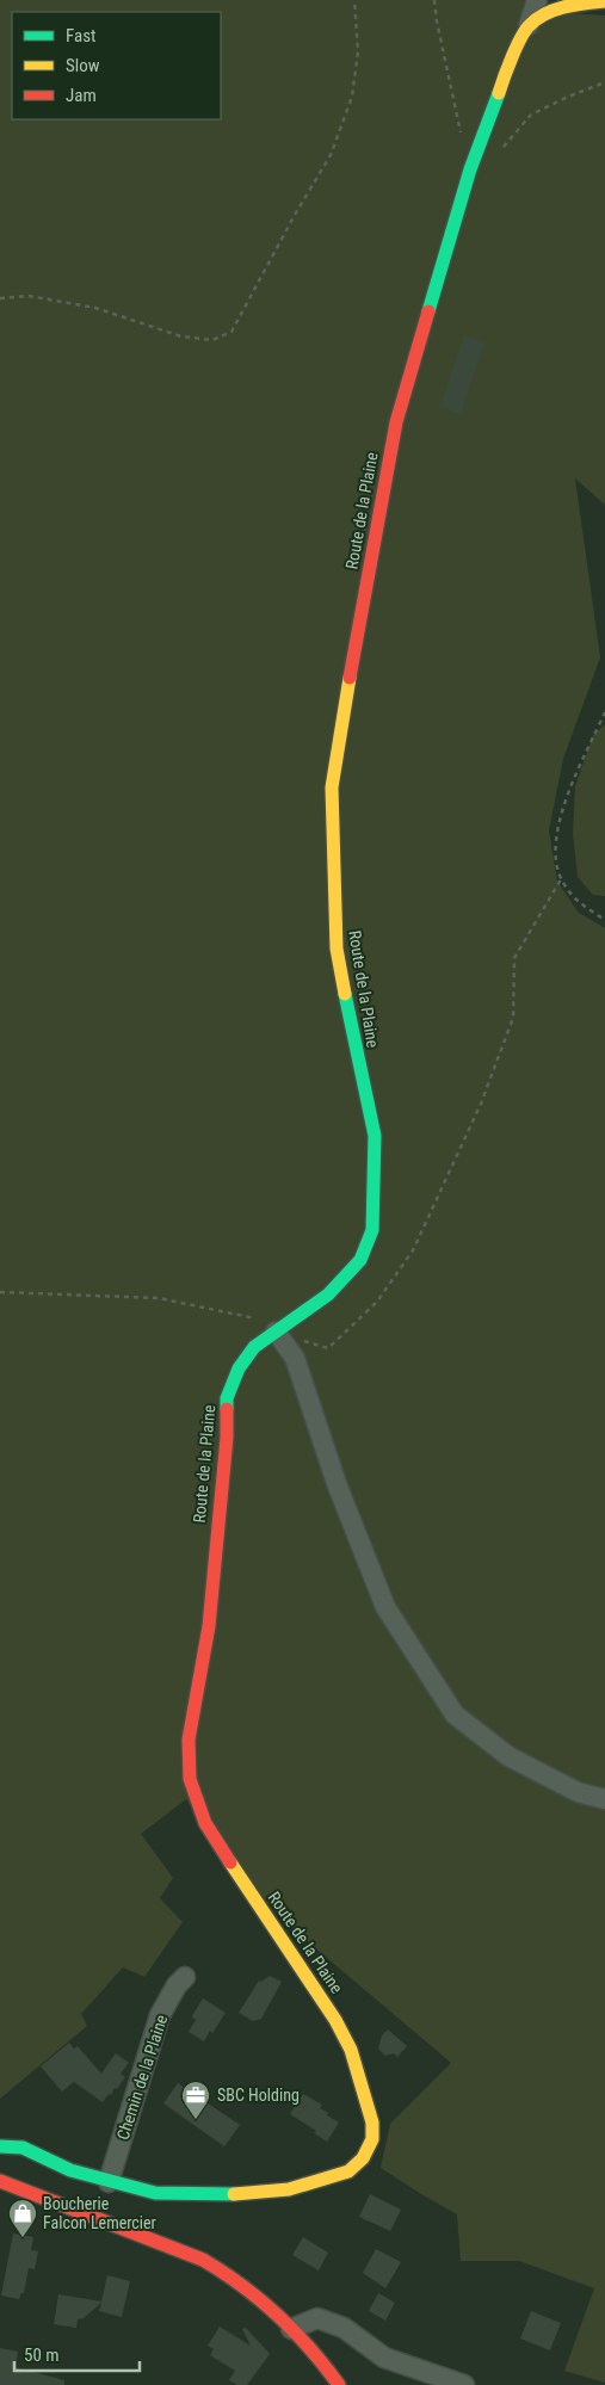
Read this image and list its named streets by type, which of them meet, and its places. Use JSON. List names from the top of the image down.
{
  "streets": {
    "street": ["Route de la Plaine", "Chemin de la Plaine"]
  },
  "crossings": [
    ["Route de la Plaine", "Chemin de la Plaine"]
  ],
  "places": {
    "office": ["SBC Holding"],
    "shop": ["Boucherie Falcon Lemercier"]
  },
  "legend": ["Fast", "Slow", "Jam"],
  "scale_bar": "50 m"
}
